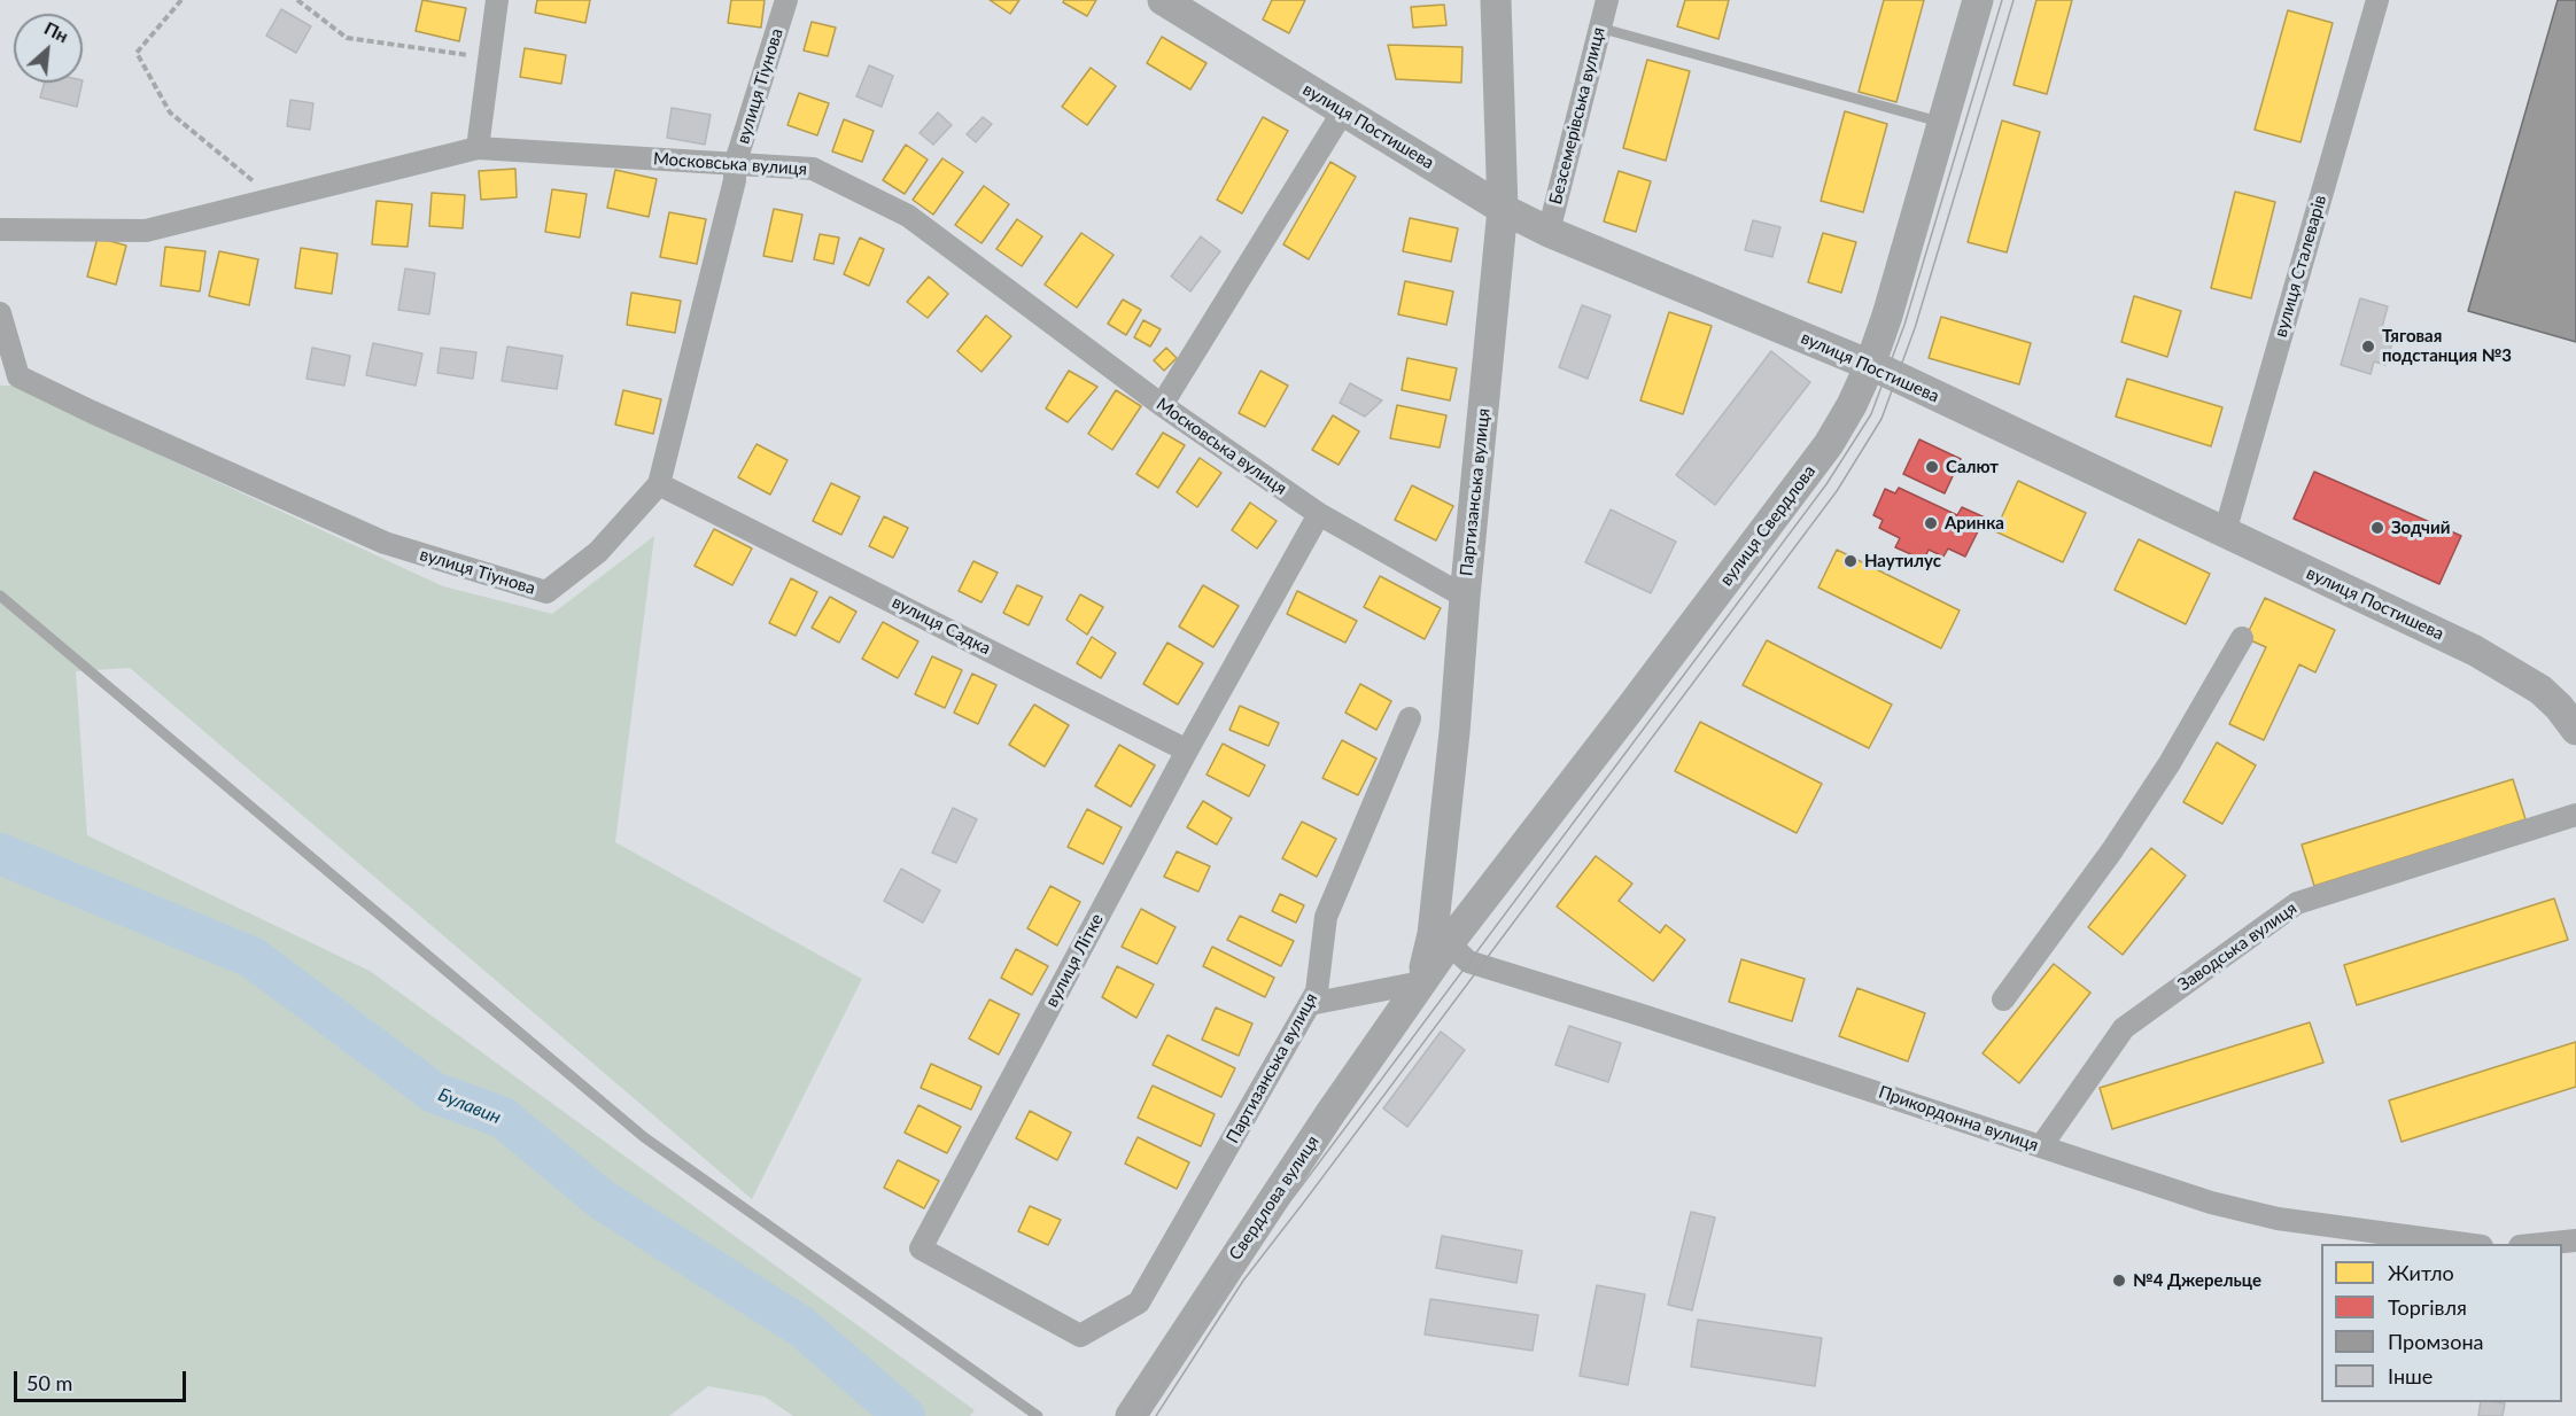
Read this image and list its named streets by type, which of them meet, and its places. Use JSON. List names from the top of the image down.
{
  "streets": {
    "street": [
      "вулиця Тіунова",
      "Безсемерівська вулиця",
      "вулиця Постишева",
      "Московська вулиця",
      "вулиця Сталеварів",
      "Партизанська вулиця",
      "вулиця Свердлова",
      "вулиця Садка",
      "Заводська вулиця",
      "вулиця Літке",
      "Прикордонна вулиця",
      "Свердлова вулиця"
    ]
  },
  "crossings": [
    ["вулиця Тіунова", "Московська вулиця"],
    ["вулиця Тіунова", "вулиця Садка"],
    ["Безсемерівська вулиця", "вулиця Постишева"],
    ["вулиця Постишева", "вулиця Сталеварів"],
    ["вулиця Постишева", "Партизанська вулиця"],
    ["вулиця Постишева", "вулиця Свердлова"],
    ["Московська вулиця", "Партизанська вулиця"],
    ["Московська вулиця", "вулиця Літке"],
    ["Партизанська вулиця", "вулиця Свердлова"],
    ["Партизанська вулиця", "вулиця Літке"],
    ["Партизанська вулиця", "Свердлова вулиця"],
    ["вулиця Свердлова", "Прикордонна вулиця"],
    ["вулиця Свердлова", "Свердлова вулиця"],
    ["вулиця Садка", "вулиця Літке"],
    ["Заводська вулиця", "Прикордонна вулиця"]
  ],
  "water": ["Булавин"],
  "places": [
    "Тяговая подстанция №3",
    "Салют",
    "Аринка",
    "Зодчий",
    "Наутилус",
    "№4 Джерельце"
  ],
  "legend": [
    "Житло",
    "Торгівля",
    "Промзона",
    "Інше"
  ],
  "scale_bar": "50 m",
  "north": "top right"
}
